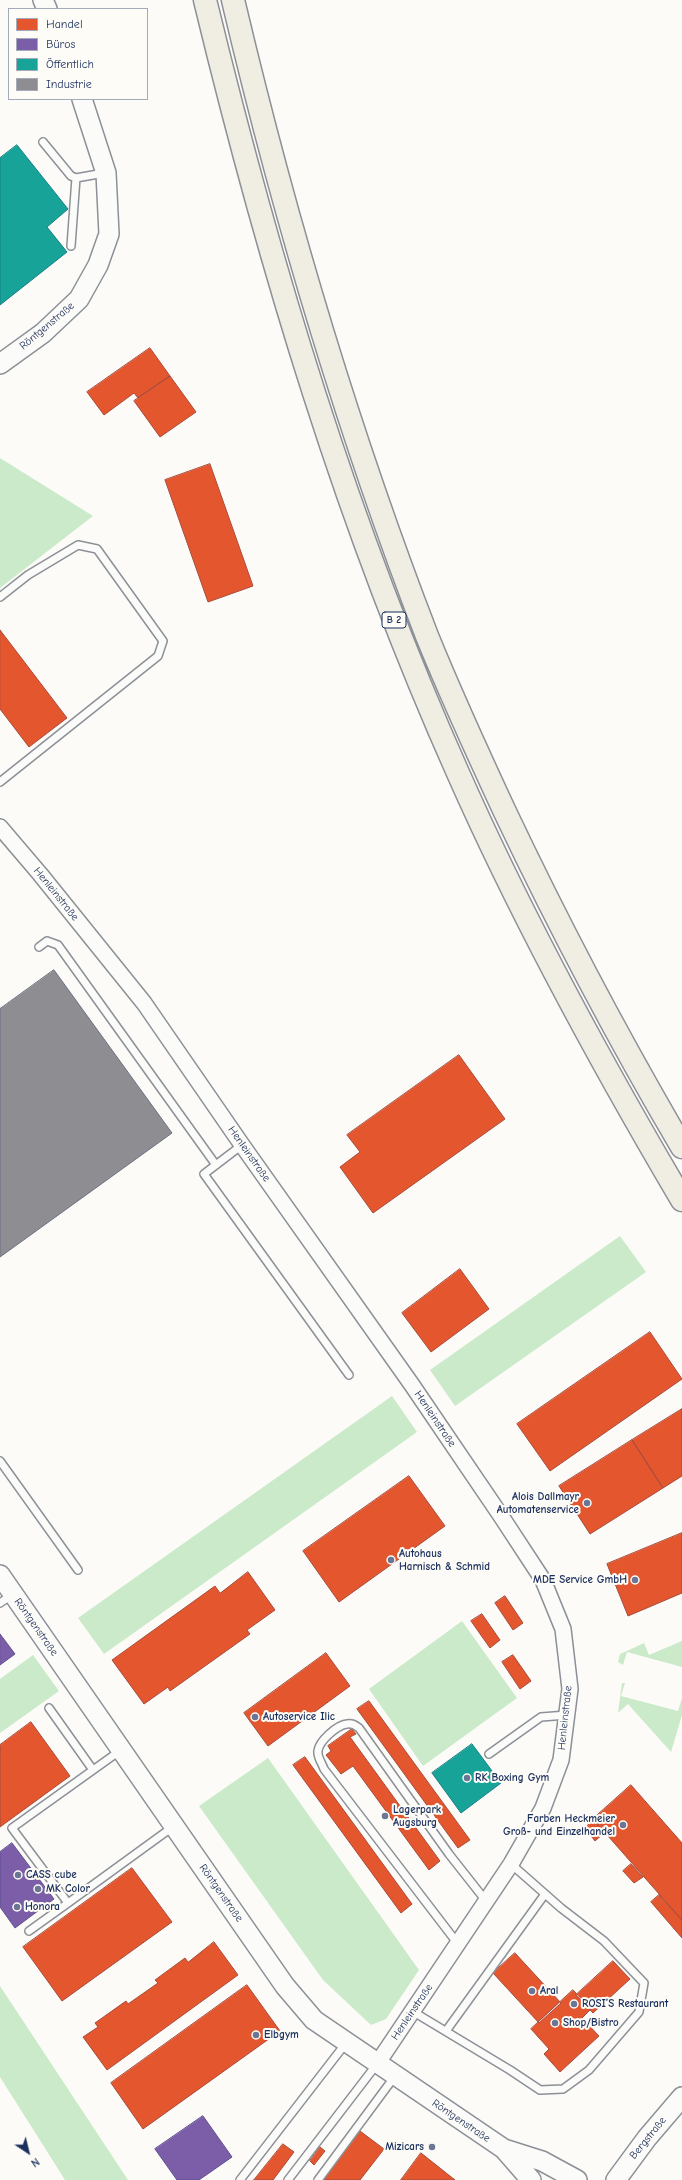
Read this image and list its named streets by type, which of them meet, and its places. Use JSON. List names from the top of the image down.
{
  "streets": {
    "highway": ["B 2"],
    "street": ["Röntgenstraße", "Henleinstraße", "Bergstraße"]
  },
  "crossings": [
    ["Röntgenstraße", "Henleinstraße"]
  ],
  "places": [
    "Alois Dallmayr Automatenservice",
    "Autohaus Harnisch & Schmid",
    "MDE Service GmbH",
    "Autoservice Ilic",
    "RK Boxing Gym",
    "Lagerpark Augsburg",
    "Farben Heckmeier Groß- und Einzelhandel",
    "CASS cube",
    "MK Color",
    "Honora",
    "Aral",
    "ROSI’S Restaurant",
    "Shop/Bistro",
    "Elbgym",
    "Mizicars"
  ],
  "legend": [
    "Handel",
    "Büros",
    "Öffentlich",
    "Industrie"
  ],
  "north": "bottom right"
}
